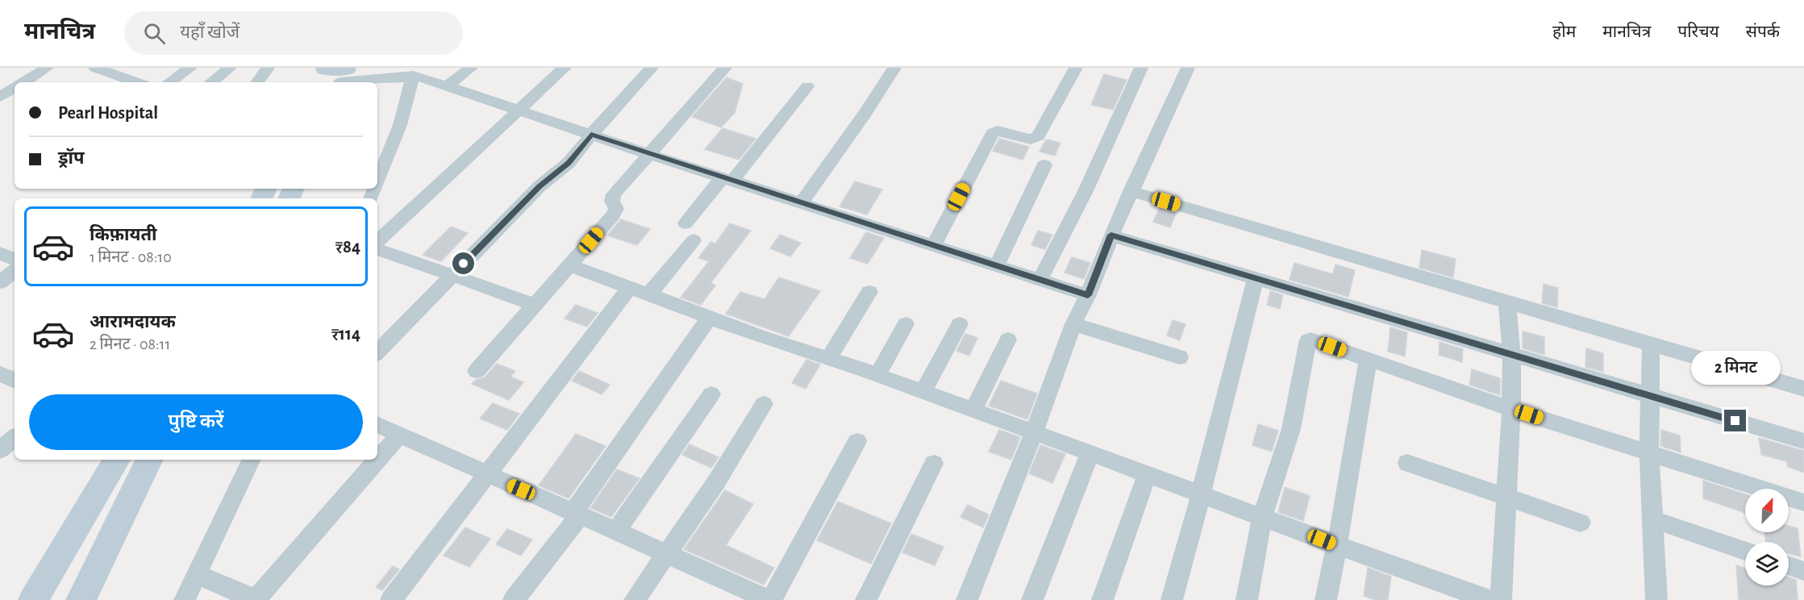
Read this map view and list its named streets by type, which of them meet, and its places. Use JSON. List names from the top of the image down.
{
  "north": "top right",
  "page": {
    "header": "मानचित्र",
    "search": "यहाँ खोजें",
    "nav": [
      "होम",
      "मानचित्र",
      "परिचय",
      "संपर्क"
    ],
    "banner": ["Pearl Hospital", "ड्रॉप"],
    "list": [
      {
        "name": "किफ़ायती",
        "note": "1 मिनट · 08:10",
        "value": "₹84"
      },
      {
        "name": "आरामदायक",
        "note": "2 मिनट · 08:11",
        "value": "₹114"
      }
    ],
    "bubble": "2 मिनट",
    "buttons": "पुष्टि करें"
  }
}
